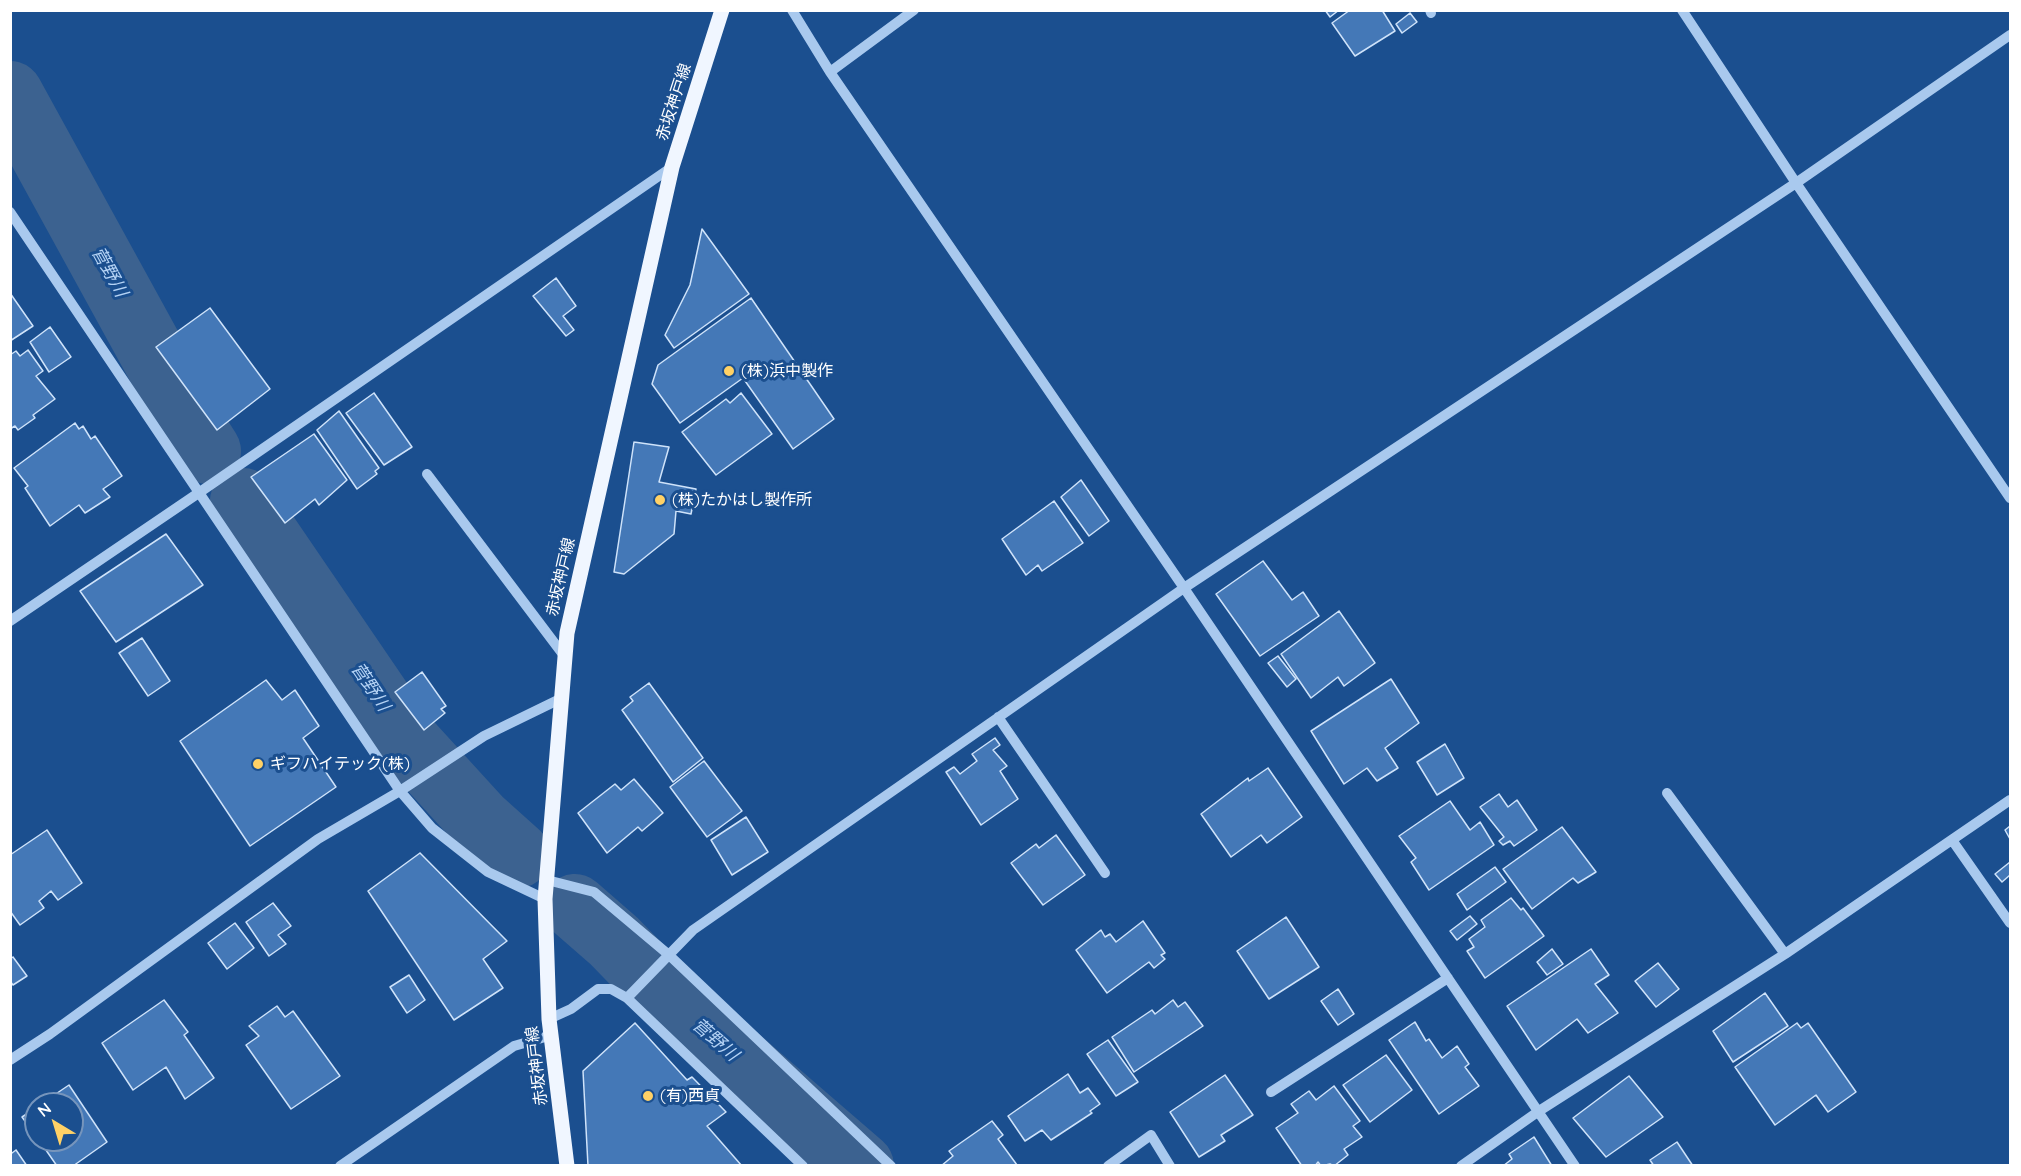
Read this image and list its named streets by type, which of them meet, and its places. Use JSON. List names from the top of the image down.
{
  "streets": {
    "main road": ["赤坂神戸線"]
  },
  "water": ["菅野川"],
  "places": [
    "(株)浜中製作",
    "(株)たかはし製作所",
    "ギフハイテック(株)",
    "(有)西貞"
  ],
  "north": "top left"
}
